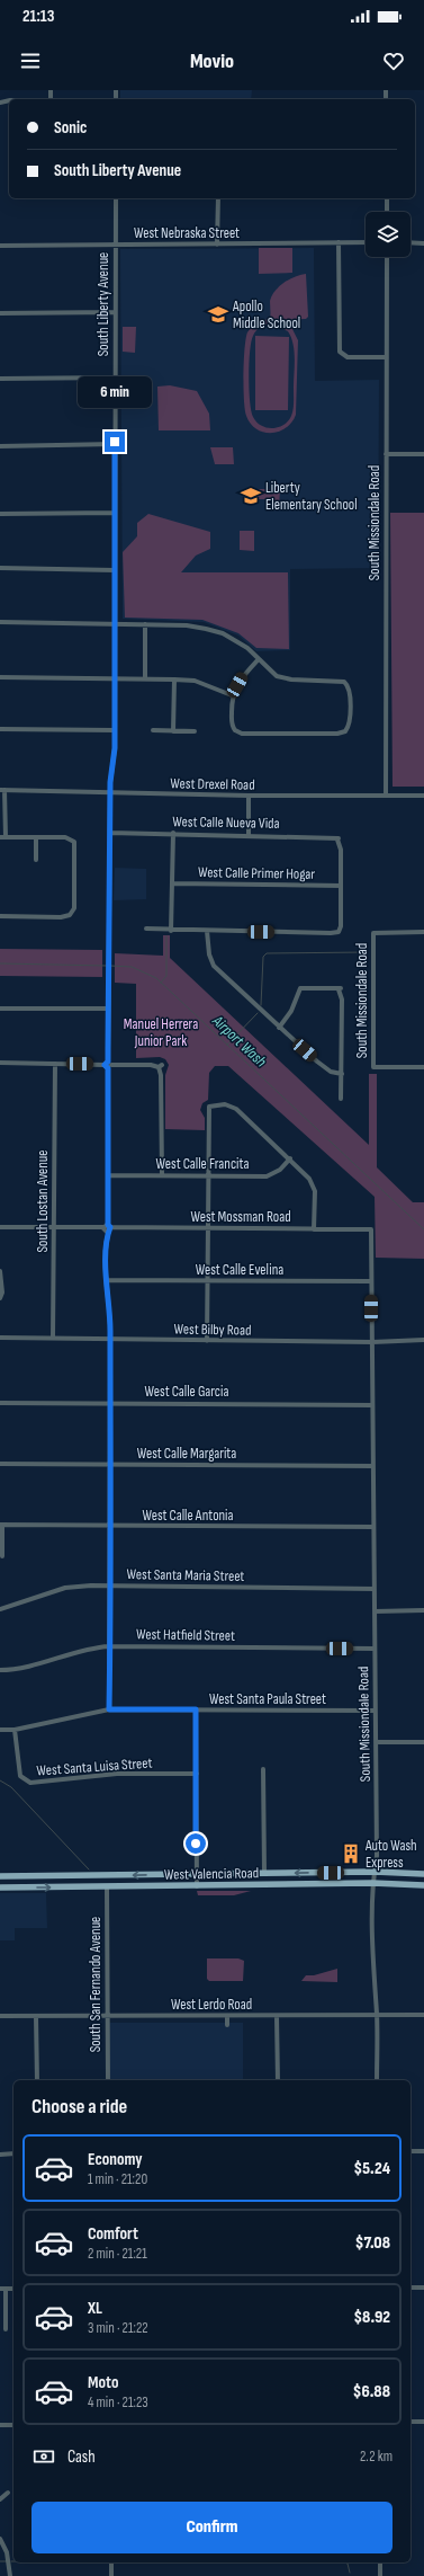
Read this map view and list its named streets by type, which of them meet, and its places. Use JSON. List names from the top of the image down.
{
  "streets": {
    "main road": ["West Valencia Road"],
    "street": [
      "West Nebraska Street",
      "South Liberty Avenue",
      "South Missiondale Road",
      "West Drexel Road",
      "West Calle Nueva Vida",
      "West Calle Primer Hogar",
      "West Calle Francita",
      "South Lostan Avenue",
      "West Mossman Road",
      "West Calle Evelina",
      "West Bilby Road",
      "West Calle Garcia",
      "West Calle Margarita",
      "West Calle Antonia",
      "West Santa Maria Street",
      "West Hatfield Street",
      "West Santa Paula Street",
      "West Santa Luisa Street",
      "South San Fernando Avenue",
      "West Lerdo Road"
    ]
  },
  "crossings": [
    ["West Nebraska Street", "South Liberty Avenue"],
    ["South Liberty Avenue", "West Drexel Road"],
    ["South Liberty Avenue", "West Calle Nueva Vida"],
    ["South Liberty Avenue", "West Calle Francita"],
    ["South Liberty Avenue", "West Mossman Road"],
    ["South Liberty Avenue", "West Calle Evelina"],
    ["South Liberty Avenue", "West Bilby Road"],
    ["South Missiondale Road", "West Drexel Road"],
    ["South Missiondale Road", "West Mossman Road"],
    ["South Missiondale Road", "West Calle Evelina"],
    ["South Missiondale Road", "West Bilby Road"],
    ["South Missiondale Road", "West Calle Garcia"],
    ["South Missiondale Road", "West Calle Margarita"],
    ["South Missiondale Road", "West Calle Antonia"],
    ["South Missiondale Road", "West Santa Maria Street"],
    ["South Missiondale Road", "West Hatfield Street"],
    ["South Missiondale Road", "West Santa Paula Street"],
    ["South Missiondale Road", "West Valencia Road"],
    ["South Missiondale Road", "West Lerdo Road"],
    ["West Calle Nueva Vida", "West Calle Primer Hogar"],
    ["South Lostan Avenue", "West Mossman Road"],
    ["South Lostan Avenue", "West Bilby Road"],
    ["West Santa Paula Street", "West Santa Luisa Street"],
    ["West Valencia Road", "South San Fernando Avenue"],
    ["South San Fernando Avenue", "West Lerdo Road"]
  ],
  "water": ["Airport Wash"],
  "parks": ["Manuel Herrera Junior Park"],
  "places": {
    "school or university": ["Apollo Middle School", "Liberty Elementary School"],
    "building": ["Auto Wash Express"]
  },
  "page": {
    "status": "21:13",
    "header": "Movio",
    "banner": ["Sonic", "South Liberty Avenue"],
    "bubble": "6 min",
    "heading": "Choose a ride",
    "list": [
      {
        "name": "Economy",
        "note": "1 min · 21:20",
        "value": "$5.24"
      },
      {
        "name": "Comfort",
        "note": "2 min · 21:21",
        "value": "$7.08"
      },
      {
        "name": "XL",
        "note": "3 min · 21:22",
        "value": "$8.92"
      },
      {
        "name": "Moto",
        "note": "4 min · 21:23",
        "value": "$6.88"
      }
    ],
    "pay": ["Cash", "2.2 km"],
    "buttons": "Confirm"
  }
}
